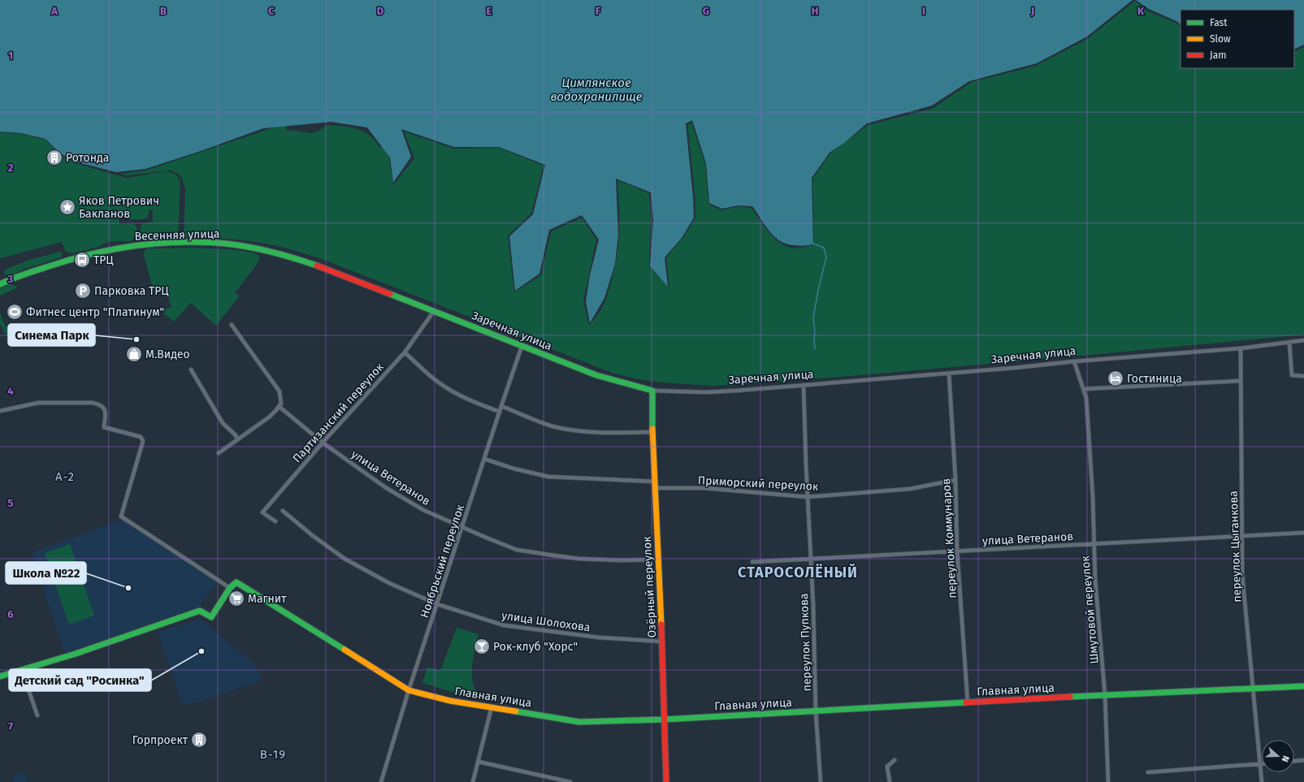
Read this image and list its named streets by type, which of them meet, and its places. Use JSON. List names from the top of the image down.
{
  "streets": {
    "street": [
      "Весенняя улица",
      "Заречная улица",
      "Партизанский переулок",
      "улица Ветеранов",
      "Приморский переулок",
      "переулок Коммунаров",
      "переулок Цыганкова",
      "Ноябрьский переулок",
      "Озёрный переулок",
      "Шмутовой переулок",
      "улица Шолохова",
      "переулок Пупкова",
      "Главная улица"
    ]
  },
  "crossings": [
    ["Весенняя улица", "Заречная улица"],
    ["Заречная улица", "Партизанский переулок"],
    ["Заречная улица", "переулок Коммунаров"],
    ["Заречная улица", "переулок Цыганкова"],
    ["Заречная улица", "Ноябрьский переулок"],
    ["Заречная улица", "Озёрный переулок"],
    ["Заречная улица", "Шмутовой переулок"],
    ["Заречная улица", "переулок Пупкова"],
    ["Партизанский переулок", "улица Ветеранов"],
    ["улица Ветеранов", "переулок Коммунаров"],
    ["улица Ветеранов", "переулок Цыганкова"],
    ["улица Ветеранов", "Ноябрьский переулок"],
    ["улица Ветеранов", "Озёрный переулок"],
    ["улица Ветеранов", "Шмутовой переулок"],
    ["улица Ветеранов", "переулок Пупкова"],
    ["Приморский переулок", "переулок Коммунаров"],
    ["Приморский переулок", "Ноябрьский переулок"],
    ["Приморский переулок", "Озёрный переулок"],
    ["Приморский переулок", "переулок Пупкова"],
    ["переулок Коммунаров", "Главная улица"],
    ["переулок Цыганкова", "Главная улица"],
    ["Ноябрьский переулок", "улица Шолохова"],
    ["Ноябрьский переулок", "Главная улица"],
    ["Озёрный переулок", "улица Шолохова"],
    ["Озёрный переулок", "Главная улица"],
    ["Шмутовой переулок", "Главная улица"],
    ["переулок Пупкова", "Главная улица"]
  ],
  "districts": ["А-2", "СТАРОCОЛЁНЫЙ", "В-19"],
  "water": ["Цимлянское водохранилище"],
  "places": {
    "building": ["Ротонда", "Горпроект"],
    "place": ["Яков Петрович Бакланов"],
    "bus stop": ["ТРЦ"],
    "parking": ["Парковка ТРЦ"],
    "sports": ["Фитнес центр \"Платинум\""],
    "other": ["Синема Парк", "Школа №22", "Детский сад \"Росинка\""],
    "shop": ["М.Видео"],
    "hotel": ["Гостиница"],
    "supermarket": ["Магнит"],
    "bar": ["Рок-клуб \"Хорс\""]
  },
  "legend": ["Fast", "Slow", "Jam"],
  "north": "right",
  "grid": {
    "columns": [
      "A",
      "B",
      "C",
      "D",
      "E",
      "F",
      "G",
      "H",
      "I",
      "J",
      "K"
    ],
    "rows": [
      "1",
      "2",
      "3",
      "4",
      "5",
      "6",
      "7"
    ]
  }
}
